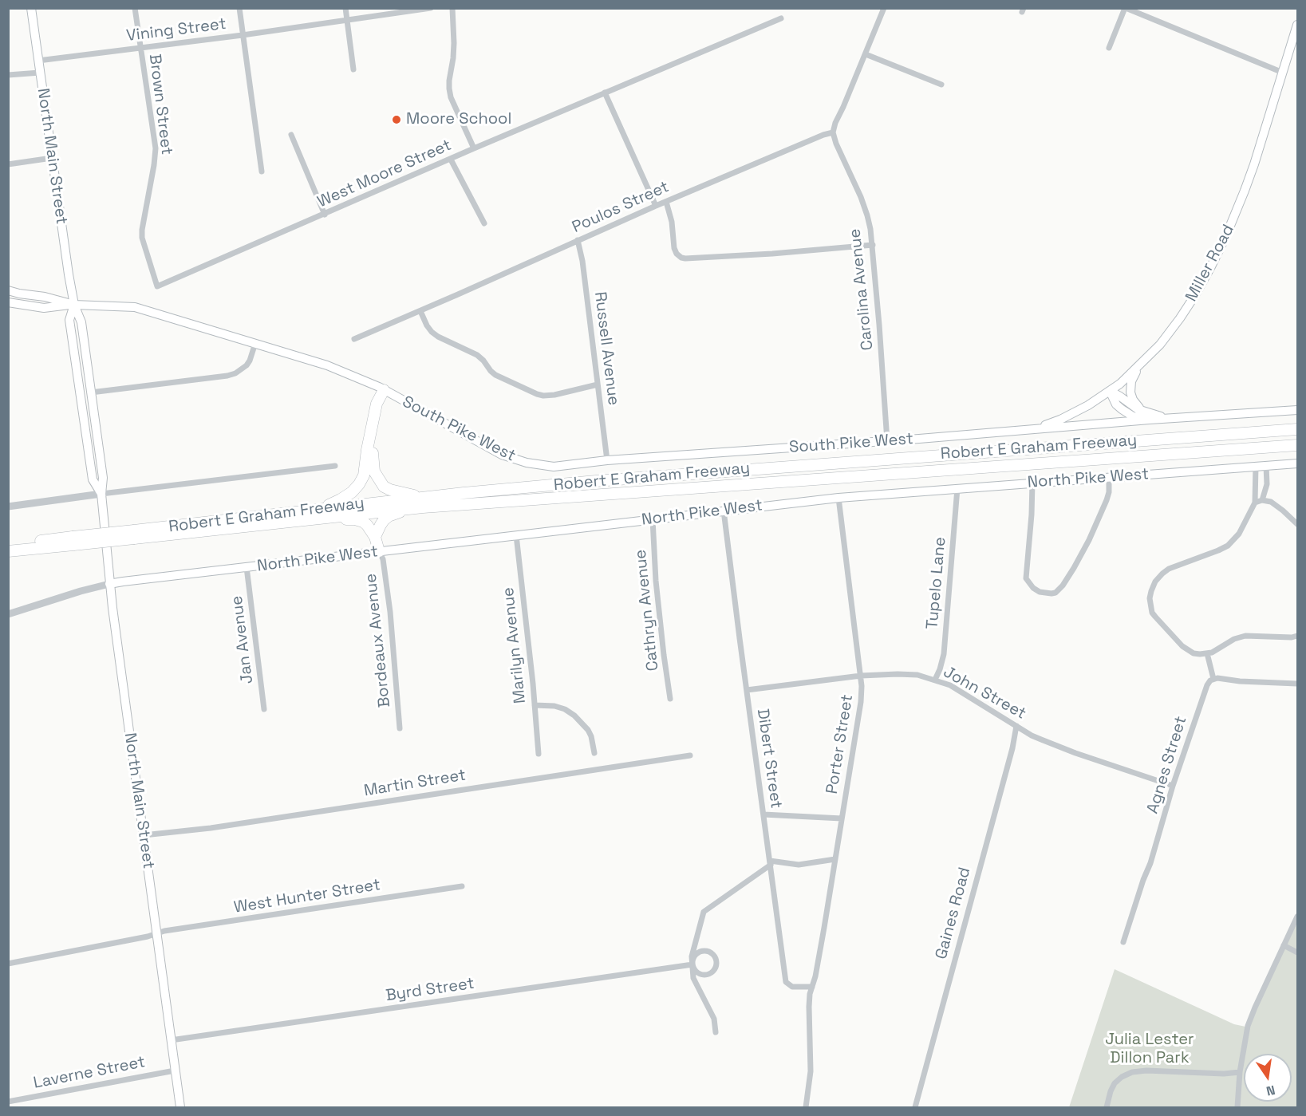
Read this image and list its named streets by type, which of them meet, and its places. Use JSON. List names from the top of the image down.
{
  "streets": {
    "highway": ["Robert E Graham Freeway"],
    "main road": [
      "North Main Street",
      "Miller Road",
      "South Pike West",
      "North Pike West"
    ],
    "street": [
      "Vining Street",
      "Brown Street",
      "West Moore Street",
      "Poulos Street",
      "Carolina Avenue",
      "Russell Avenue",
      "Tupelo Lane",
      "Cathryn Avenue",
      "Jan Avenue",
      "Bordeaux Avenue",
      "Marilyn Avenue",
      "John Street",
      "Porter Street",
      "Dibert Street",
      "Agnes Street",
      "Martin Street",
      "West Hunter Street",
      "Gaines Road",
      "Byrd Street",
      "Laverne Street"
    ]
  },
  "crossings": [
    ["Vining Street", "Brown Street"],
    ["Vining Street", "North Main Street"],
    ["Brown Street", "West Moore Street"],
    ["North Main Street", "South Pike West"],
    ["North Main Street", "North Pike West"],
    ["North Main Street", "Martin Street"],
    ["North Main Street", "West Hunter Street"],
    ["North Main Street", "Byrd Street"],
    ["North Main Street", "Laverne Street"],
    ["Poulos Street", "Carolina Avenue"],
    ["Poulos Street", "Russell Avenue"],
    ["Miller Road", "South Pike West"],
    ["Carolina Avenue", "South Pike West"],
    ["Russell Avenue", "South Pike West"],
    ["North Pike West", "Tupelo Lane"],
    ["North Pike West", "Cathryn Avenue"],
    ["North Pike West", "Jan Avenue"],
    ["North Pike West", "Bordeaux Avenue"],
    ["North Pike West", "Marilyn Avenue"],
    ["North Pike West", "Porter Street"],
    ["North Pike West", "Dibert Street"],
    ["Tupelo Lane", "John Street"],
    ["John Street", "Porter Street"],
    ["John Street", "Dibert Street"],
    ["John Street", "Agnes Street"],
    ["John Street", "Gaines Road"],
    ["Porter Street", "Dibert Street"]
  ],
  "parks": ["Julia Lester Dillon Park"],
  "places": ["Moore School"],
  "north": "bottom"
}
